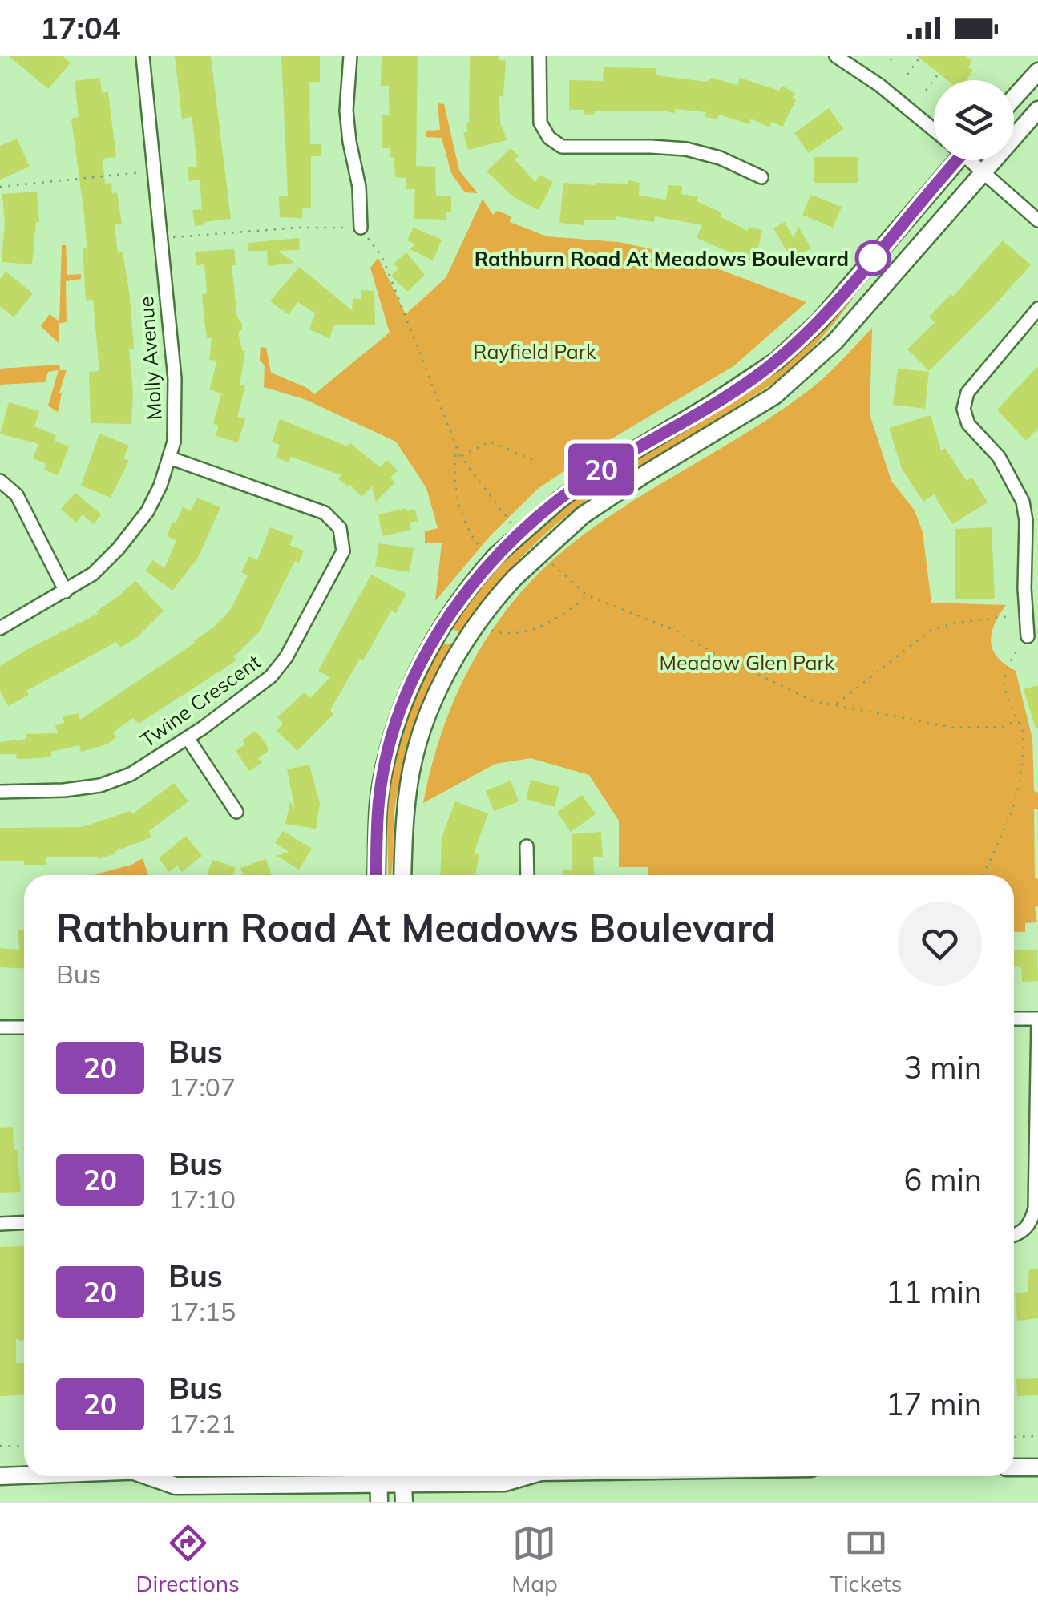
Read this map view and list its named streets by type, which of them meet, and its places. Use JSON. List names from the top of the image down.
{
  "streets": {
    "street": ["Molly Avenue", "Twine Crescent"]
  },
  "crossings": [
    ["Molly Avenue", "Twine Crescent"]
  ],
  "parks": ["Rayfield Park", "Meadow Glen Park"],
  "places": ["Rathburn Road At Meadows Boulevard"],
  "lines": ["bus line 20"],
  "page": {
    "status": "17:04",
    "on_map": "20",
    "heading": ["Rathburn Road At Meadows Boulevard", "Bus"],
    "list": [
      {
        "mark": "20",
        "name": "Bus",
        "note": "17:07",
        "value": "3 min"
      },
      {
        "mark": "20",
        "name": "Bus",
        "note": "17:10",
        "value": "6 min"
      },
      {
        "mark": "20",
        "name": "Bus",
        "note": "17:15",
        "value": "11 min"
      },
      {
        "mark": "20",
        "name": "Bus",
        "note": "17:21",
        "value": "17 min"
      }
    ],
    "tabs": ["Directions", "Map", "Tickets"]
  }
}
